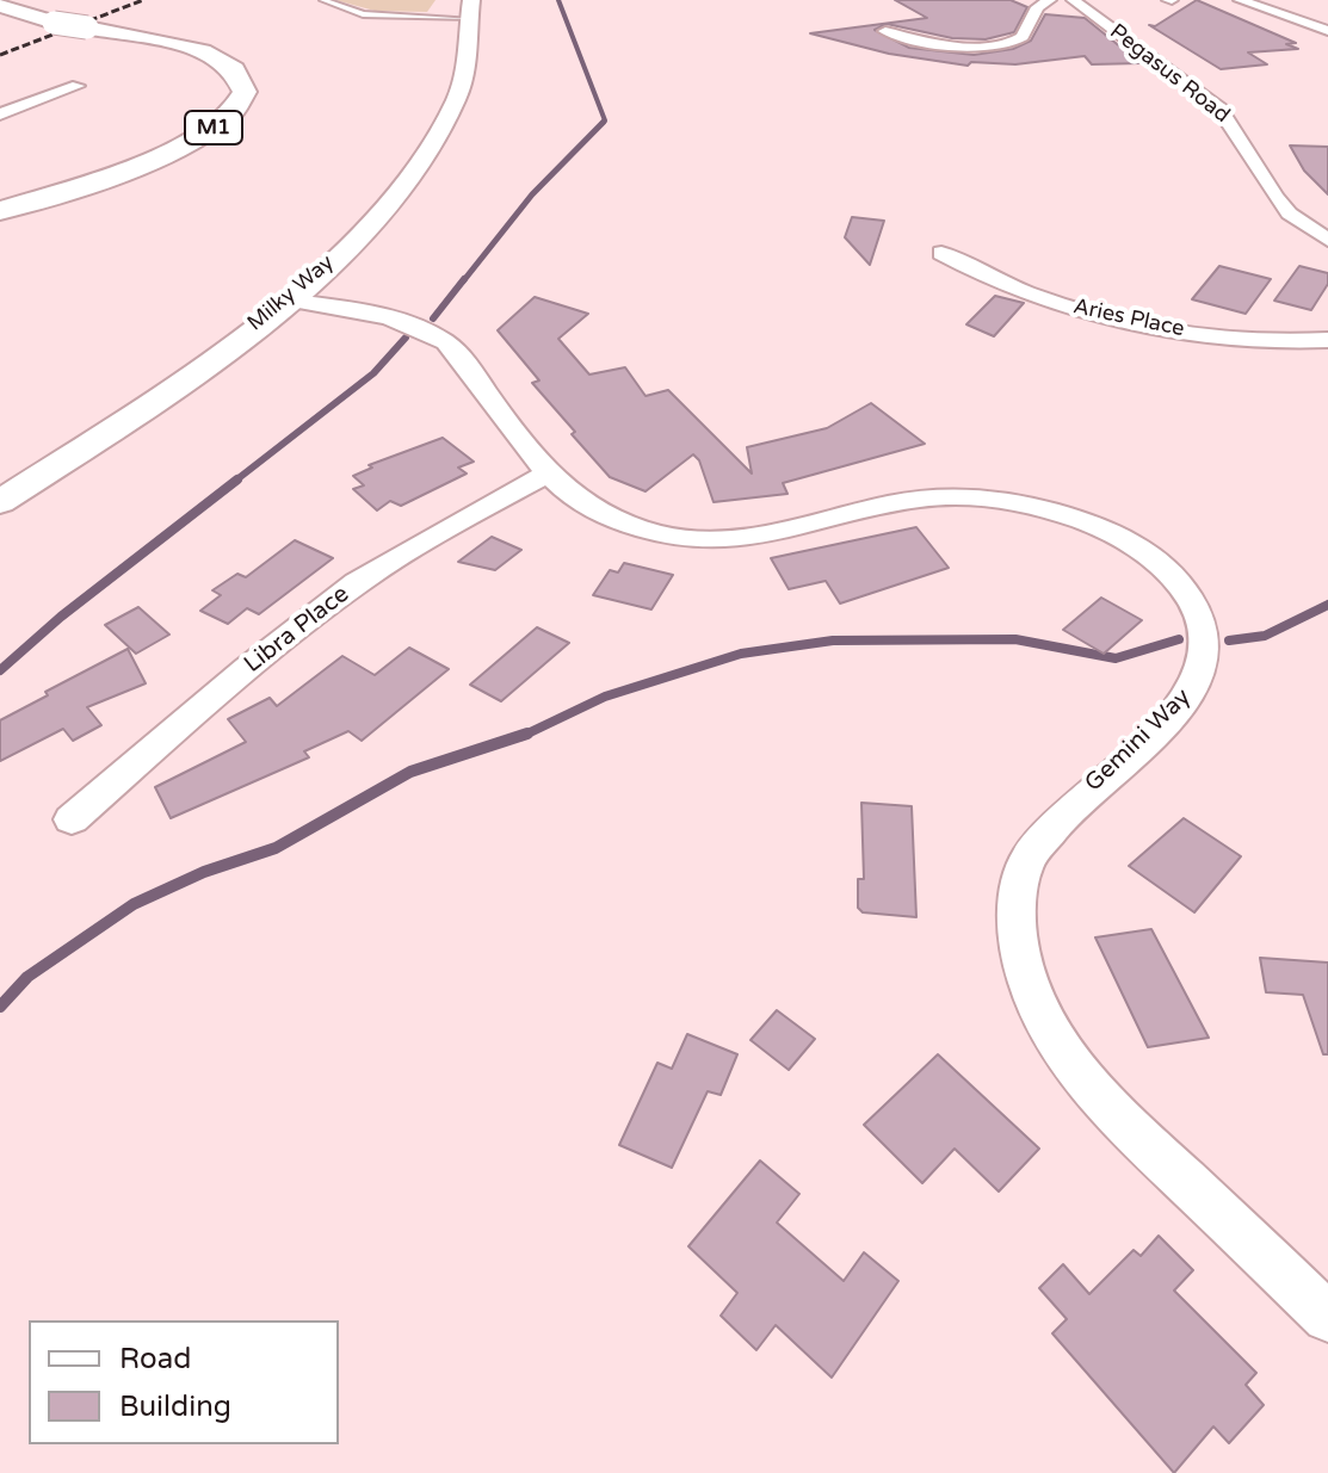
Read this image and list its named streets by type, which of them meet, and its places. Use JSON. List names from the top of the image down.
{
  "streets": {
    "highway": ["M1"],
    "street": [
      "Pegasus Road",
      "Milky Way",
      "Aries Place",
      "Libra Place",
      "Gemini Way"
    ]
  },
  "crossings": [
    ["Milky Way", "Gemini Way"],
    ["Libra Place", "Gemini Way"]
  ],
  "legend": ["Road", "Building"]
}
